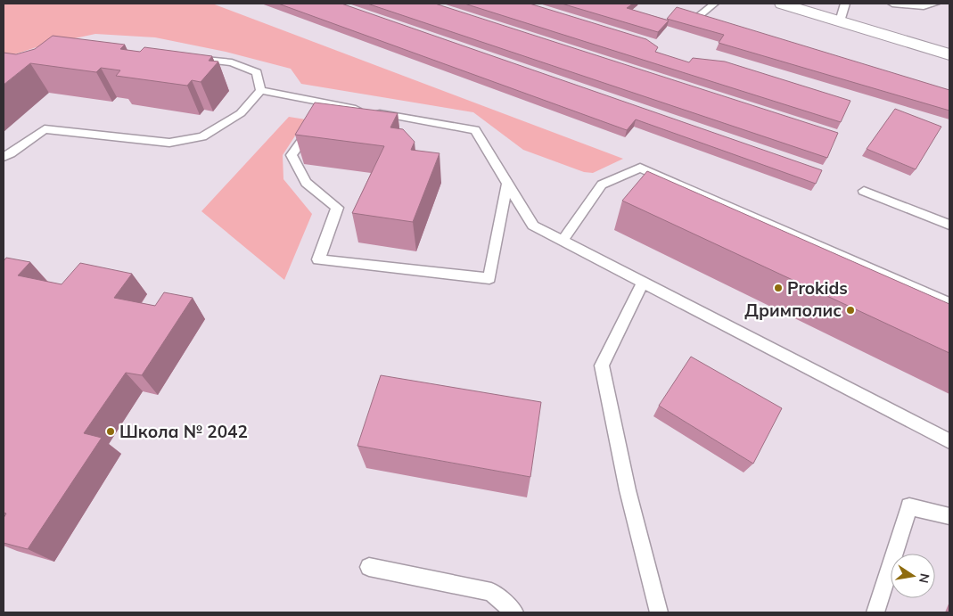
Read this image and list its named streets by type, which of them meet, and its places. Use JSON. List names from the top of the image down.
{
  "places": ["Prokids", "Дримполис", "Школа № 2042"],
  "north": "right"
}
